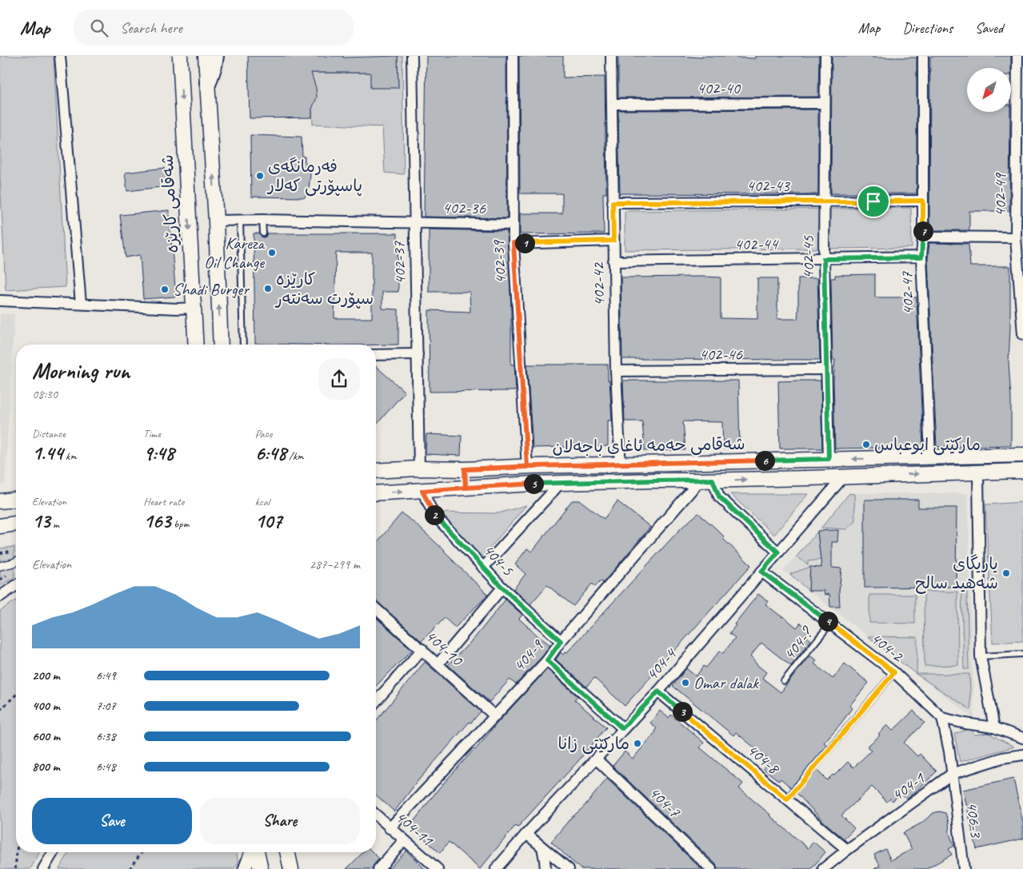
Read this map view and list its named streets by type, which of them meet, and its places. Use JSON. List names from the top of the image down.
{
  "streets": {
    "main road": ["شەقامی کارێزە", "شەقامی حەمە ئاغای باجەلان"],
    "street": [
      "402-40",
      "402-43",
      "402-49",
      "402-36",
      "402-44",
      "402-45",
      "402-39",
      "402-37",
      "402-42",
      "402-47",
      "402-46",
      "404-5",
      "404-2",
      "404-10",
      "404-9",
      "404-4",
      "404-8",
      "404-1",
      "404-7",
      "406-3",
      "404-11"
    ],
    "lane": ["404-?"]
  },
  "crossings": [
    ["402-40", "402-45"],
    ["402-40", "402-42"],
    ["402-43", "402-45"],
    ["402-43", "402-42"],
    ["402-43", "402-47"],
    ["402-36", "402-39"],
    ["402-36", "402-37"],
    ["402-44", "402-45"],
    ["402-44", "402-42"],
    ["402-44", "402-47"],
    ["402-45", "402-46"],
    ["402-45", "شەقامی حەمە ئاغای باجەلان"],
    ["402-39", "شەقامی حەمە ئاغای باجەلان"],
    ["402-37", "شەقامی حەمە ئاغای باجەلان"],
    ["402-42", "402-46"],
    ["402-42", "شەقامی حەمە ئاغای باجەلان"],
    ["402-47", "شەقامی حەمە ئاغای باجەلان"],
    ["شەقامی حەمە ئاغای باجەلان", "404-5"],
    ["شەقامی حەمە ئاغای باجەلان", "404-9"],
    ["شەقامی حەمە ئاغای باجەلان", "404-4"],
    ["404-5", "404-9"],
    ["404-?", "404-2"],
    ["404-2", "404-4"],
    ["404-10", "404-9"],
    ["404-9", "404-11"],
    ["404-4", "404-8"],
    ["404-4", "404-7"],
    ["404-8", "404-1"],
    ["404-1", "406-3"]
  ],
  "places": [
    "فەرمانگەی پاسپۆرتی کەلار",
    "Kareza Oil Change",
    "کارێزە سپۆرت سەنتەر",
    "Shadi Burger",
    "مارکێتی ابوعباس",
    "یاریگای شەهید سالح",
    "Omar dalak",
    "مارکێتی زانا"
  ],
  "north": "bottom left",
  "page": {
    "header": "Map",
    "search": "Search here",
    "nav": ["Map", "Directions", "Saved"],
    "pins": [
      "7",
      "1",
      "6",
      "5",
      "2",
      "4",
      "3"
    ],
    "heading": ["Morning run", "08:30"],
    "stats": [
      ["Distance", "1.44 km"],
      ["Time", "9:48"],
      ["Pace", "6:48 /km"],
      ["Elevation", "13 m"],
      ["Heart rate", "163 bpm"],
      ["kcal", "107"]
    ],
    "chart": ["Elevation", "287–299 m"],
    "list": [
      {
        "name": "200 m",
        "note": "6:49"
      },
      {
        "name": "400 m",
        "note": "7:07"
      },
      {
        "name": "600 m",
        "note": "6:38"
      },
      {
        "name": "800 m",
        "note": "6:48"
      }
    ],
    "buttons": ["Save", "Share"]
  }
}
